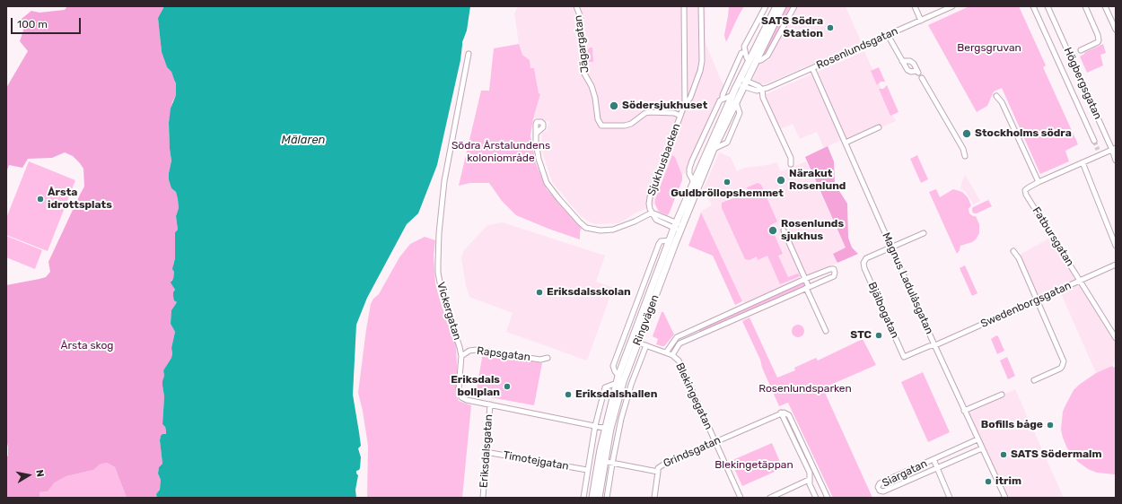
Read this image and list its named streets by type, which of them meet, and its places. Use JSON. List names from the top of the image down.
{
  "streets": {
    "main road": ["Ringvägen"],
    "street": [
      "Jägargatan",
      "Rosenlundsgatan",
      "Högbergsgatan",
      "Sjukhusbacken",
      "Fatbursgatan",
      "Magnus Ladulåsgatan",
      "Swedenborgsgatan",
      "Bjälbogatan",
      "Vickergatan",
      "Rapsgatan",
      "Blekingegatan",
      "Eriksdalsgatan",
      "Grindsgatan",
      "Timotejgatan",
      "Siargatan"
    ]
  },
  "crossings": [
    ["Jägargatan", "Sjukhusbacken"],
    ["Rosenlundsgatan", "Magnus Ladulåsgatan"],
    ["Fatbursgatan", "Swedenborgsgatan"],
    ["Magnus Ladulåsgatan", "Swedenborgsgatan"],
    ["Magnus Ladulåsgatan", "Bjälbogatan"],
    ["Magnus Ladulåsgatan", "Siargatan"],
    ["Swedenborgsgatan", "Bjälbogatan"],
    ["Vickergatan", "Ringvägen"],
    ["Vickergatan", "Rapsgatan"],
    ["Vickergatan", "Eriksdalsgatan"],
    ["Ringvägen", "Blekingegatan"],
    ["Ringvägen", "Grindsgatan"],
    ["Ringvägen", "Timotejgatan"],
    ["Blekingegatan", "Grindsgatan"],
    ["Eriksdalsgatan", "Timotejgatan"]
  ],
  "water": ["Mälaren"],
  "parks": [
    "Bergsgruvan",
    "Södra Årstalundens koloniområde",
    "Årsta skog",
    "Rosenlundsparken",
    "Blekingetäppan"
  ],
  "places": [
    "SATS Södra Station",
    "Södersjukhuset",
    "Stockholms södra",
    "Närakut Rosenlund",
    "Guldbröllopshemmet",
    "Årsta idrottsplats",
    "Rosenlunds sjukhus",
    "Eriksdalsskolan",
    "STC",
    "Eriksdals bollplan",
    "Eriksdalshallen",
    "Bofills båge",
    "SATS Södermalm",
    "itrim"
  ],
  "scale_bar": "100 m",
  "north": "right"
}
